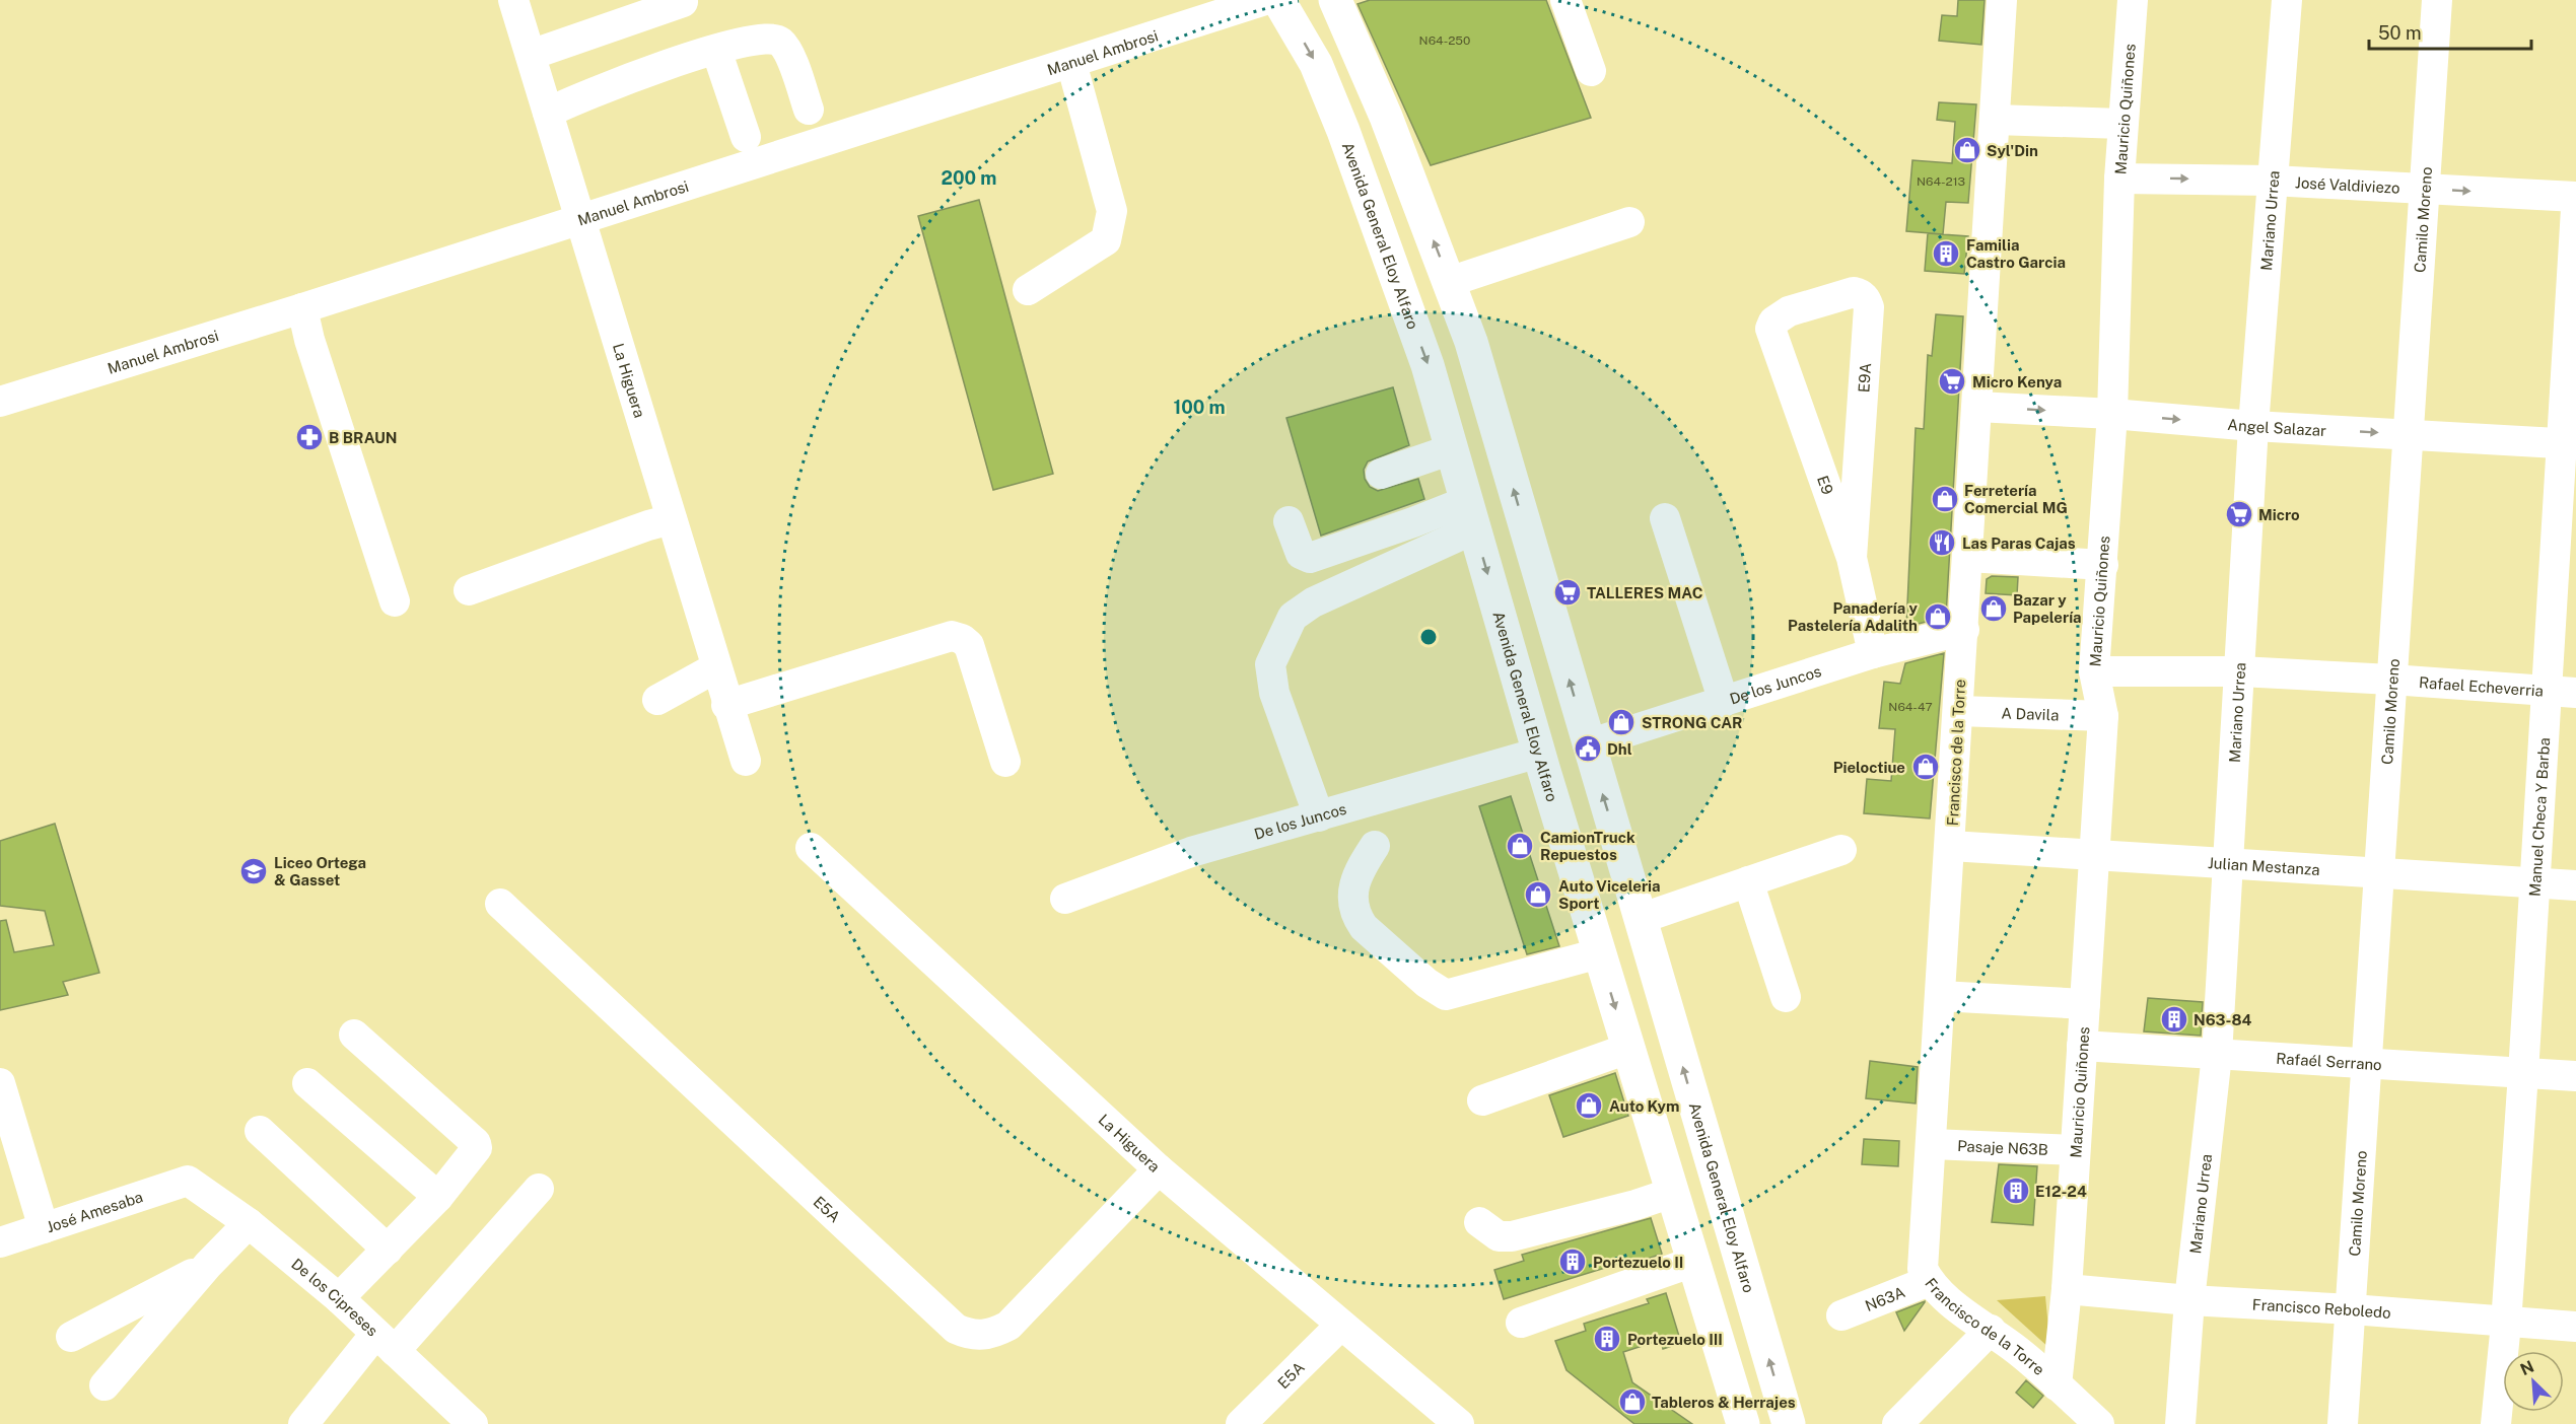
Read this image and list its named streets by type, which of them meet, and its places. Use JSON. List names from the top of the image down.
{
  "streets": {
    "main road": ["Avenida General Eloy Alfaro"],
    "street": [
      "Manuel Ambrosi",
      "Mauricio Quiñones",
      "José Valdiviezo",
      "Mariano Urrea",
      "Camilo Moreno",
      "E9A",
      "La Higuera",
      "Angel Salazar",
      "E9",
      "De los Juncos",
      "Rafael Echeverria",
      "A Davila",
      "Francisco de la Torre",
      "Manuel Checa Y Barba",
      "Julian Mestanza",
      "Rafaél Serrano",
      "Pasaje N63B",
      "E5A",
      "José Amesaba",
      "De los Cipreses",
      "N63A",
      "Francisco Reboledo"
    ]
  },
  "crossings": [
    ["Manuel Ambrosi", "La Higuera"],
    ["Mauricio Quiñones", "José Valdiviezo"],
    ["Mauricio Quiñones", "Angel Salazar"],
    ["Mauricio Quiñones", "Rafael Echeverria"],
    ["Mauricio Quiñones", "A Davila"],
    ["Mauricio Quiñones", "Francisco de la Torre"],
    ["Mauricio Quiñones", "Julian Mestanza"],
    ["Mauricio Quiñones", "Rafaél Serrano"],
    ["Mauricio Quiñones", "Pasaje N63B"],
    ["Mauricio Quiñones", "Francisco Reboledo"],
    ["José Valdiviezo", "Mariano Urrea"],
    ["José Valdiviezo", "Camilo Moreno"],
    ["Mariano Urrea", "Angel Salazar"],
    ["Mariano Urrea", "Rafael Echeverria"],
    ["Mariano Urrea", "Julian Mestanza"],
    ["Mariano Urrea", "Rafaél Serrano"],
    ["Mariano Urrea", "Francisco Reboledo"],
    ["Camilo Moreno", "Angel Salazar"],
    ["Camilo Moreno", "Rafael Echeverria"],
    ["Camilo Moreno", "Julian Mestanza"],
    ["Camilo Moreno", "Rafaél Serrano"],
    ["Camilo Moreno", "Francisco Reboledo"],
    ["Avenida General Eloy Alfaro", "De los Juncos"],
    ["E9A", "E9"],
    ["La Higuera", "E5A"],
    ["Angel Salazar", "Francisco de la Torre"],
    ["Angel Salazar", "Manuel Checa Y Barba"],
    ["E9", "De los Juncos"],
    ["De los Juncos", "Francisco de la Torre"],
    ["Rafael Echeverria", "Manuel Checa Y Barba"],
    ["A Davila", "Francisco de la Torre"],
    ["Francisco de la Torre", "Julian Mestanza"],
    ["Francisco de la Torre", "Pasaje N63B"],
    ["Francisco de la Torre", "N63A"],
    ["Manuel Checa Y Barba", "Julian Mestanza"],
    ["Manuel Checa Y Barba", "Rafaél Serrano"],
    ["Manuel Checa Y Barba", "Francisco Reboledo"],
    ["José Amesaba", "De los Cipreses"]
  ],
  "one_way": ["José Valdiviezo"],
  "places": {
    "shop": [
      "Syl'Din",
      "Ferretería Comercial MG",
      "Bazar y Papelería",
      "Panadería y Pastelería Adalith",
      "STRONG CAR",
      "Pieloctiue",
      "CamionTruck Repuestos",
      "Auto Viceleria Sport",
      "Auto Kym",
      "Tableros & Herrajes"
    ],
    "building": [
      "Familia Castro Garcia",
      "N63-84",
      "E12-24",
      "Portezuelo II",
      "Portezuelo III"
    ],
    "supermarket": ["Micro Kenya", "Micro", "TALLERES MAC"],
    "pharmacy": ["B BRAUN"],
    "restaurant": ["Las Paras Cajas"],
    "public building": ["Dhl"],
    "school or university": ["Liceo Ortega & Gasset"]
  },
  "house_numbers": ["N64-250", "N64-213", "N64-47"],
  "scale_bar": "50 m",
  "north": "top left",
  "rings": ["200 m", "100 m"]
}
